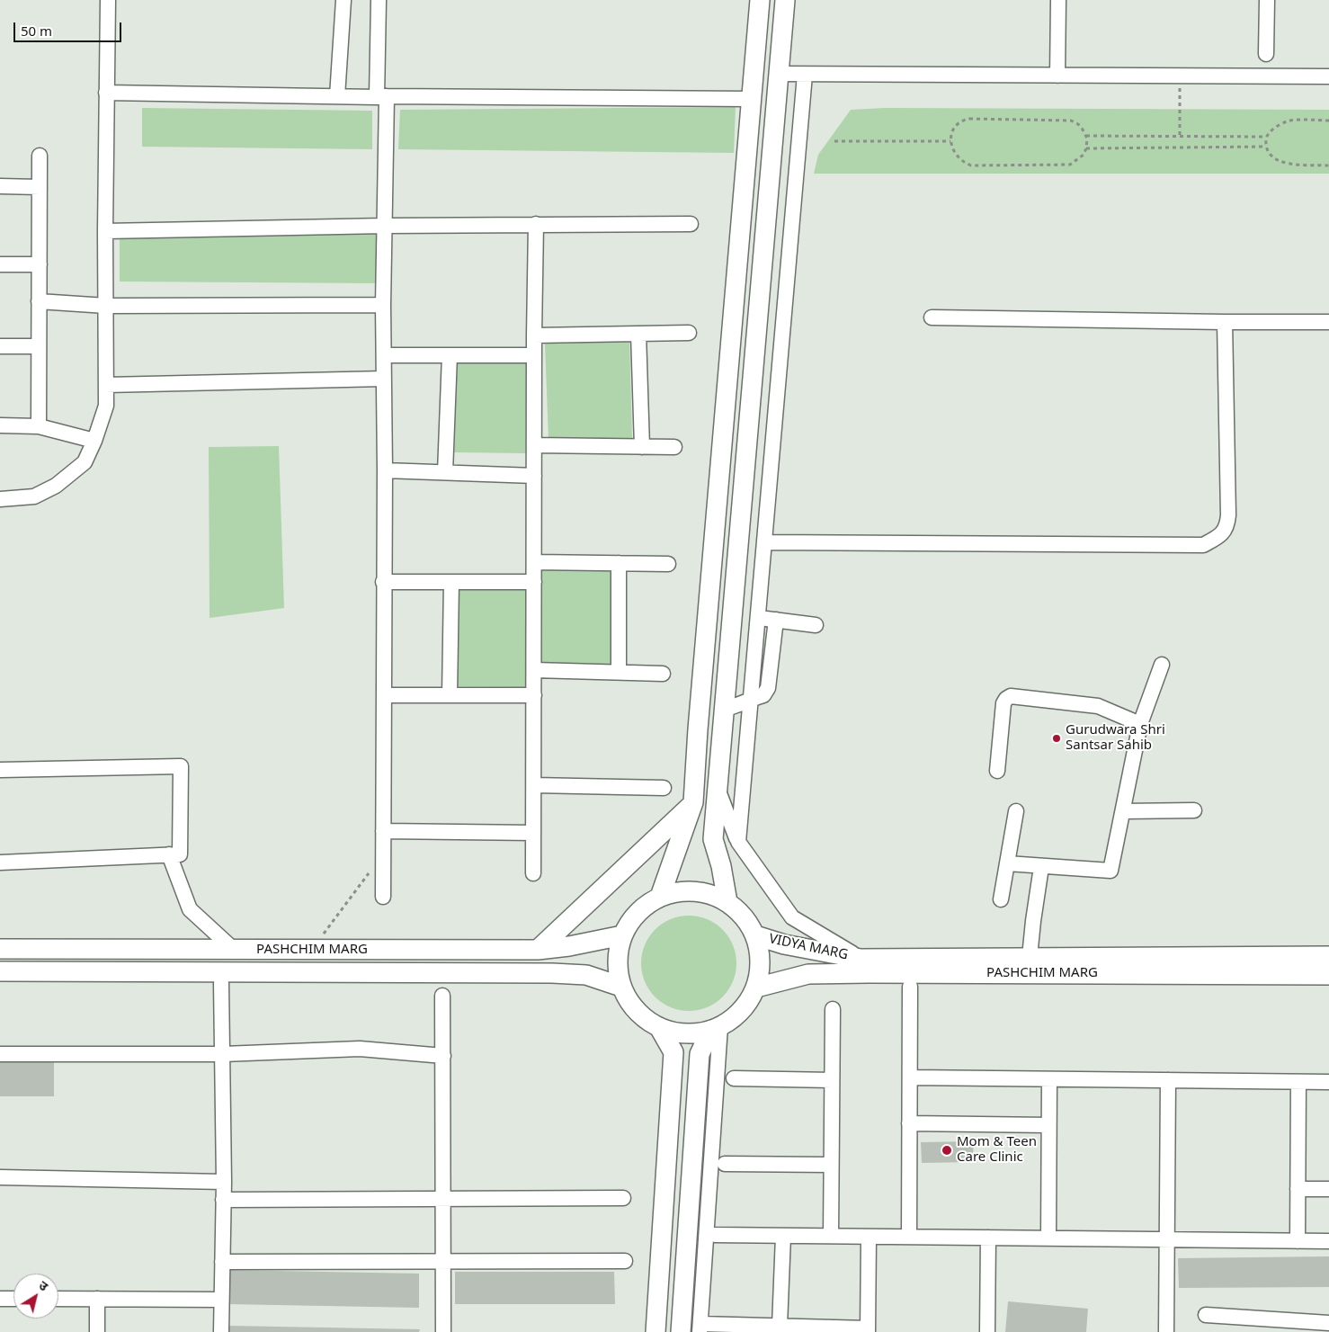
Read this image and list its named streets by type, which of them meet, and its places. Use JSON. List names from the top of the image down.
{
  "streets": {
    "main road": ["VIDYA MARG", "PASHCHIM MARG"]
  },
  "crossings": [
    ["VIDYA MARG", "PASHCHIM MARG"]
  ],
  "places": ["Gurudwara Shri Santsar Sahib", "Mom & Teen Care Clinic"],
  "scale_bar": "50 m",
  "north": "top right"
}
